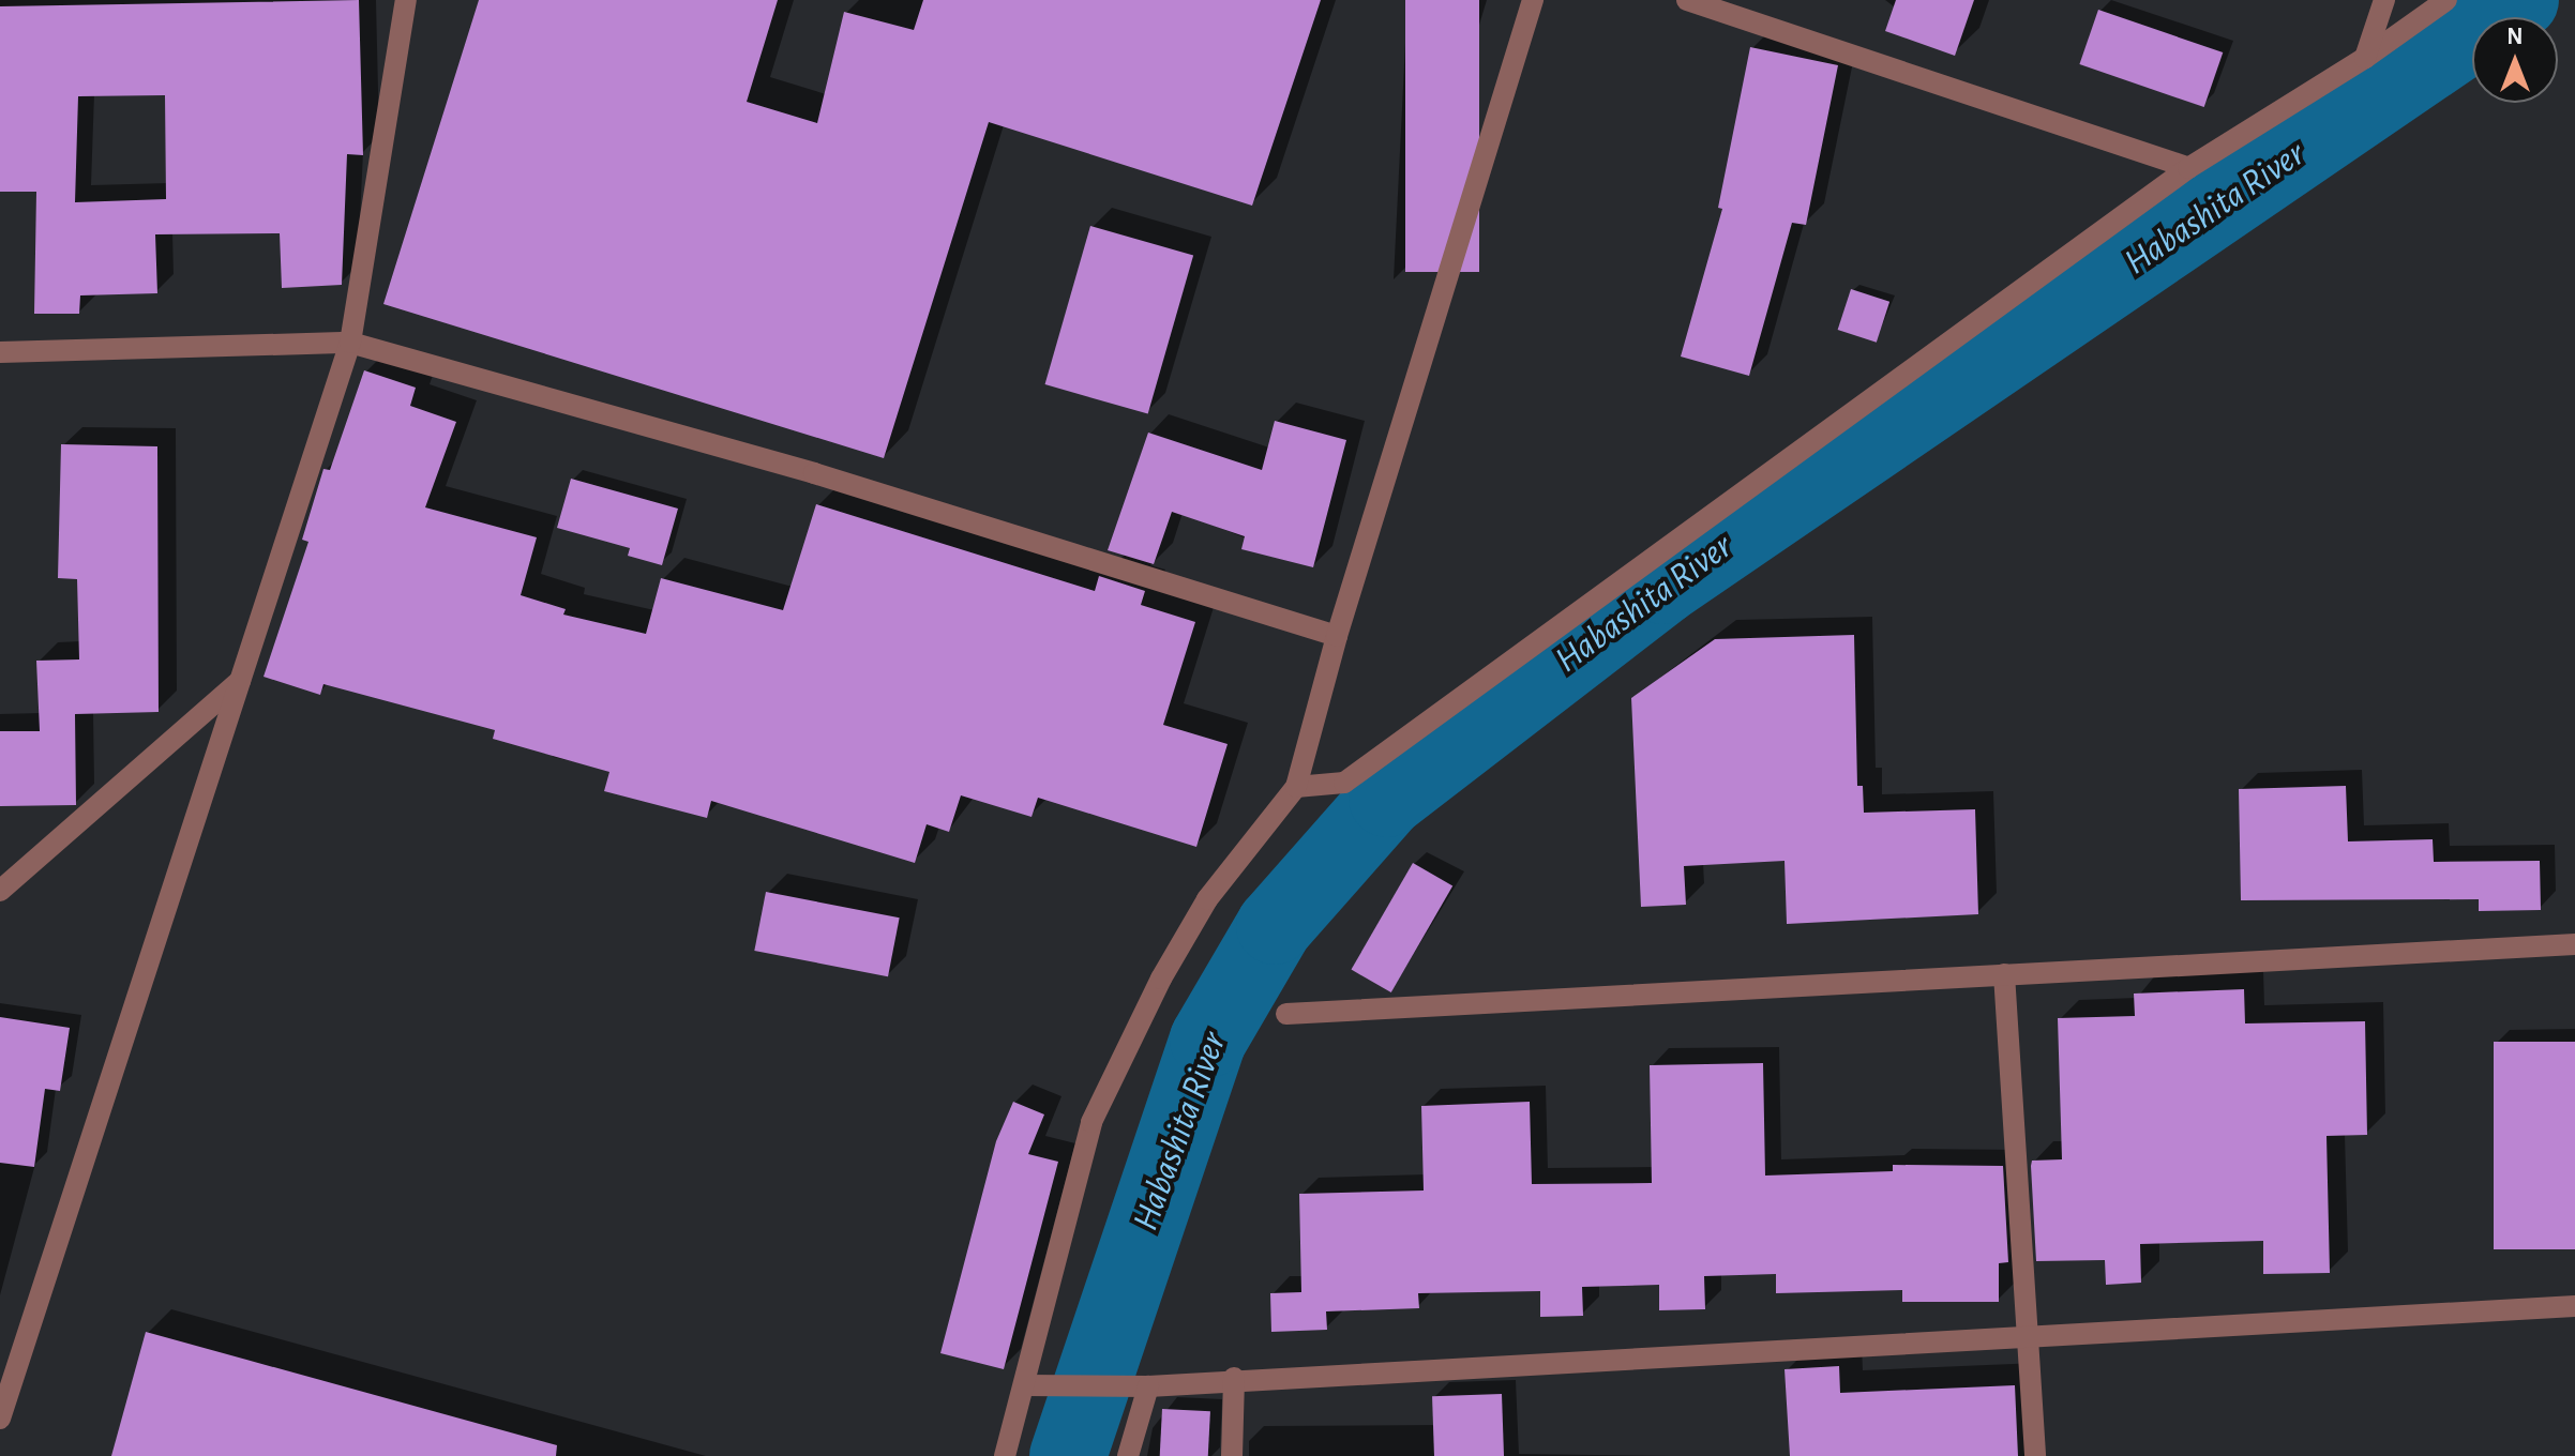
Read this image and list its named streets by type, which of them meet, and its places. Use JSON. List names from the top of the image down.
{
  "water": ["Habashita River"],
  "north": "top"
}
